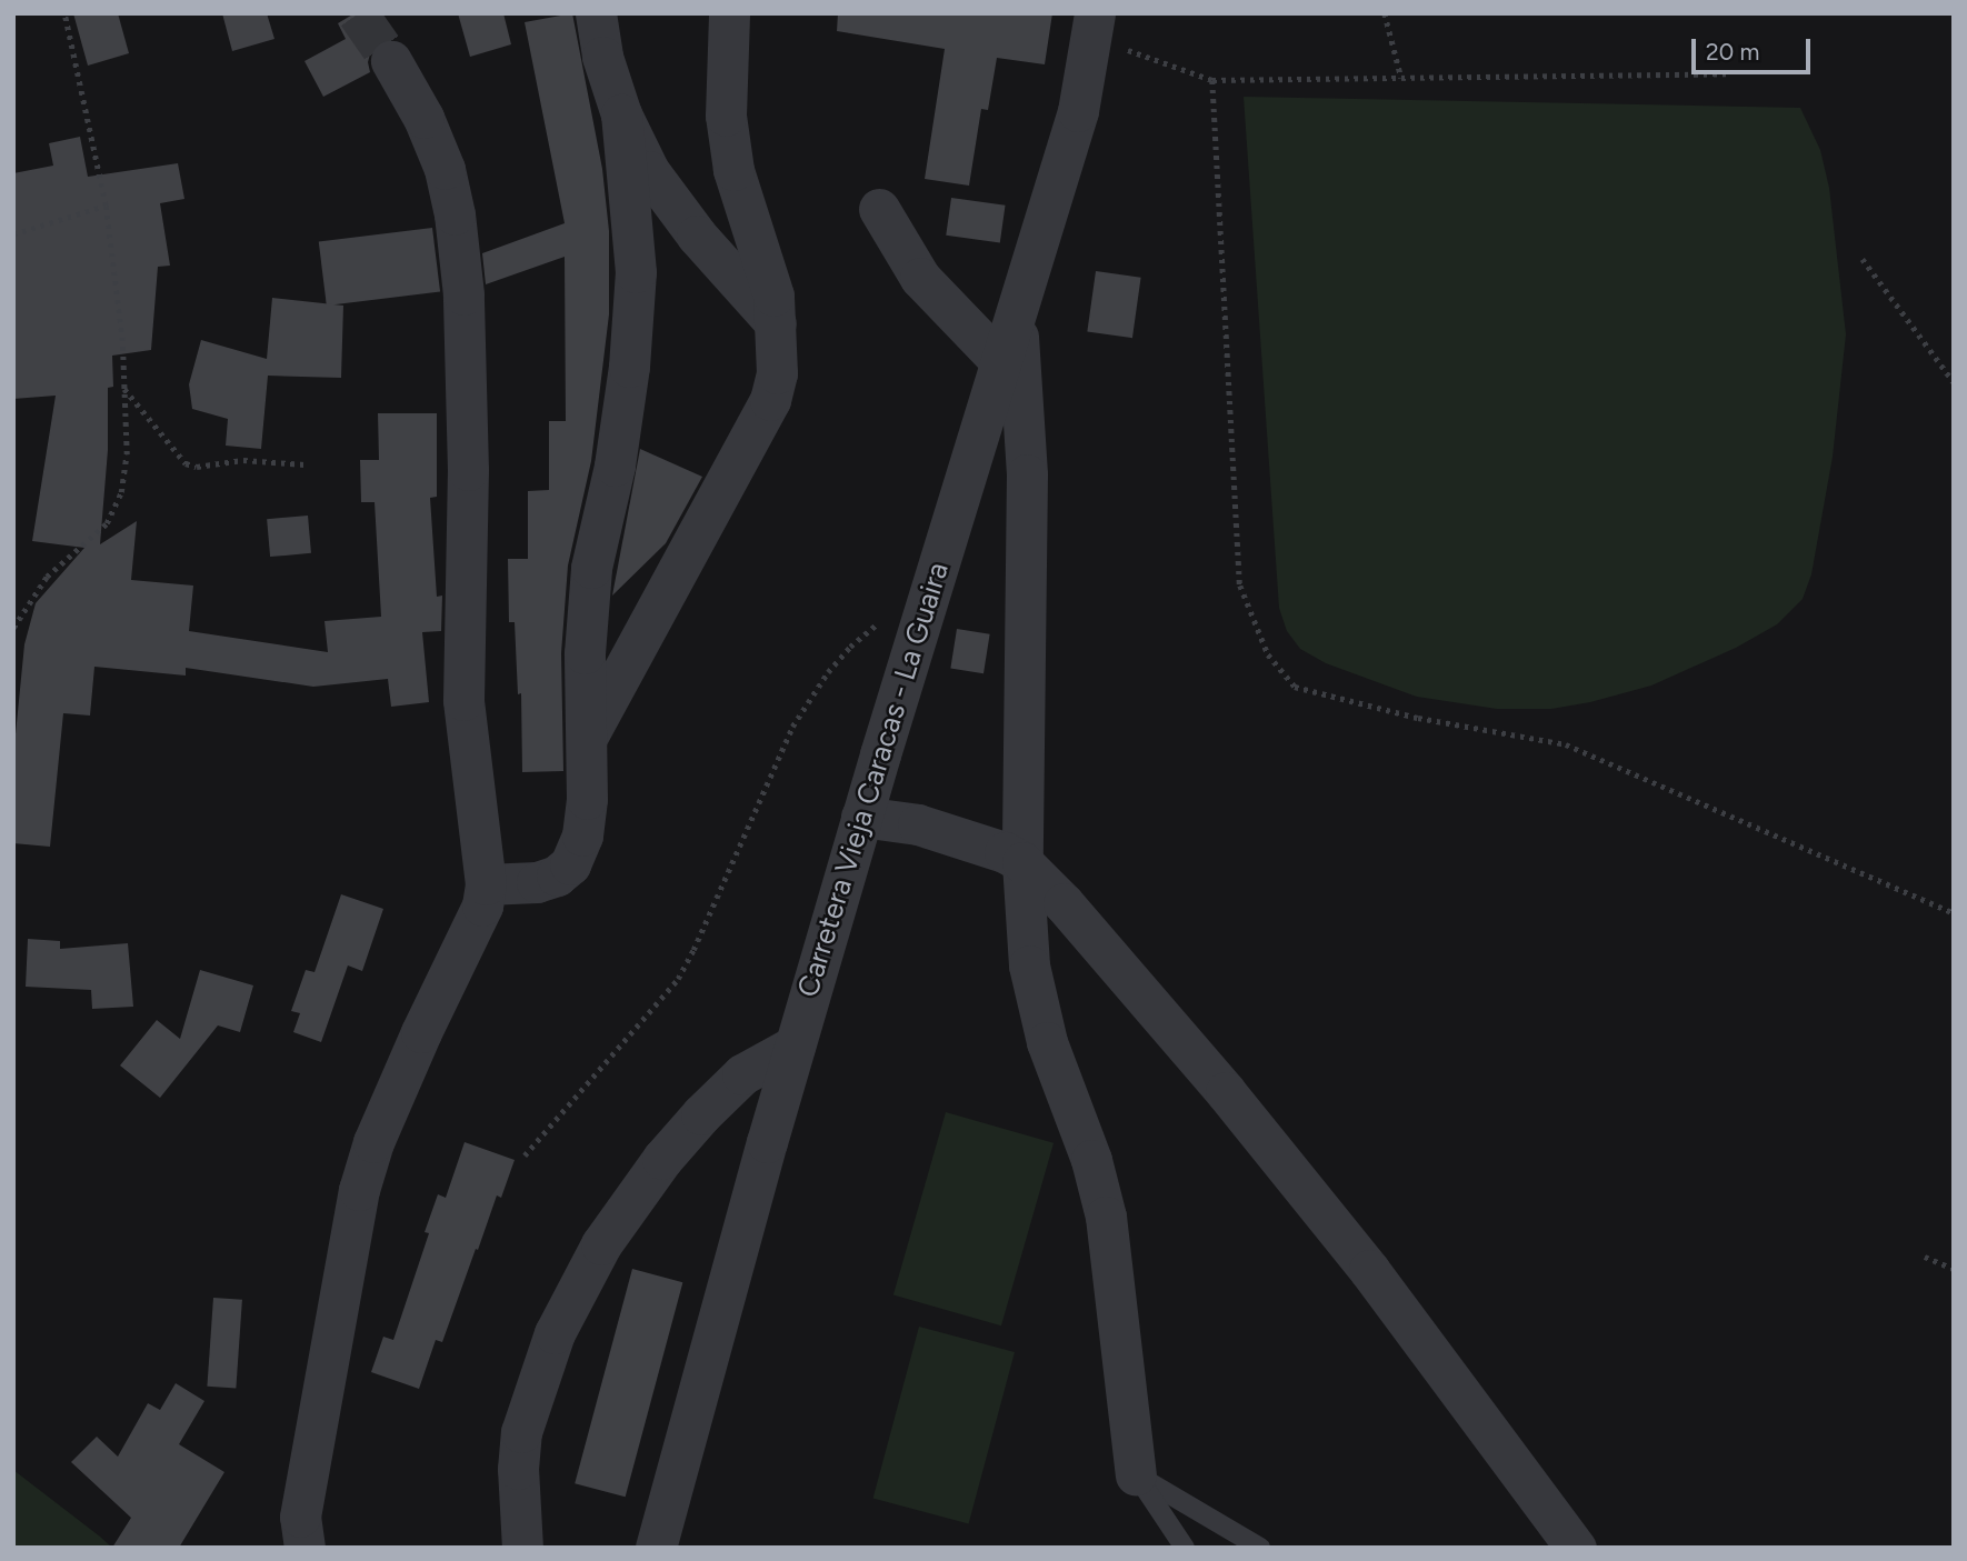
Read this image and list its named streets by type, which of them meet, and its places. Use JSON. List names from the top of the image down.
{
  "streets": {
    "street": ["Carretera Vieja Caracas - La Guaira"]
  },
  "scale_bar": "20 m"
}
